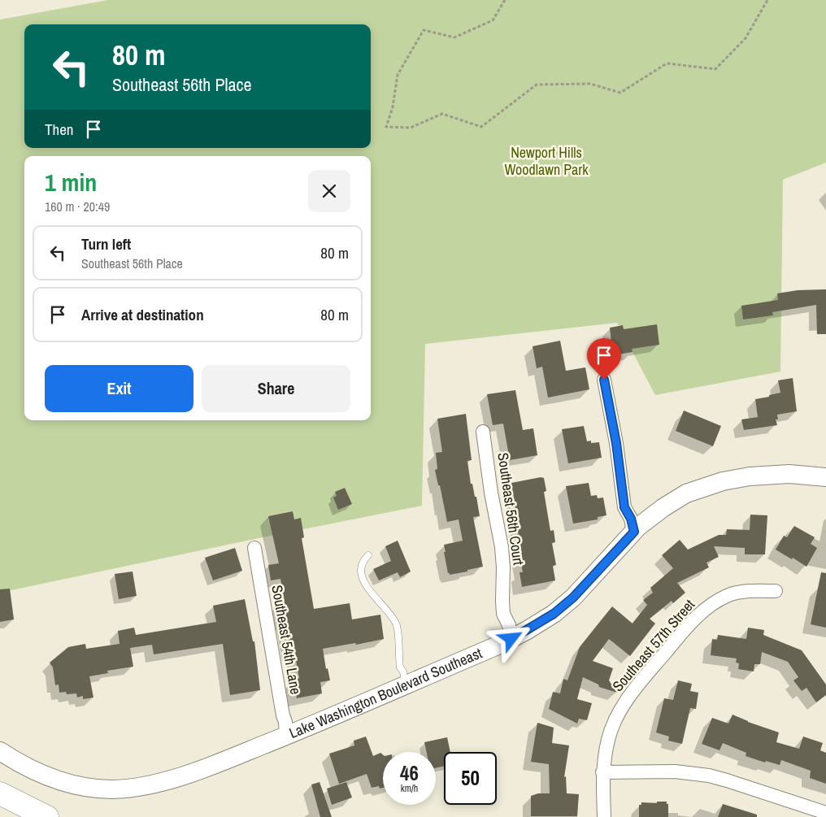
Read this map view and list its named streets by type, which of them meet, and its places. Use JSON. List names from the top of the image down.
{
  "streets": {
    "main road": ["Lake Washington Boulevard Southeast"],
    "street": ["Southeast 56th Court", "Southeast 54th Lane", "Southeast 57th Street"]
  },
  "crossings": [
    ["Southeast 56th Court", "Lake Washington Boulevard Southeast"],
    ["Southeast 54th Lane", "Lake Washington Boulevard Southeast"]
  ],
  "parks": ["Newport Hills Woodlawn Park"],
  "page": {
    "turn": ["80 m", "Southeast 56th Place"],
    "then": "Then",
    "heading": ["1 min", "160 m · 20:49"],
    "list": [
      {
        "name": "Turn left",
        "note": "Southeast 56th Place",
        "value": "80 m"
      },
      {
        "name": "Arrive at destination",
        "value": "80 m"
      }
    ],
    "buttons": ["Exit", "Share"],
    "speed": "46 km/h",
    "limit": "50"
  }
}
